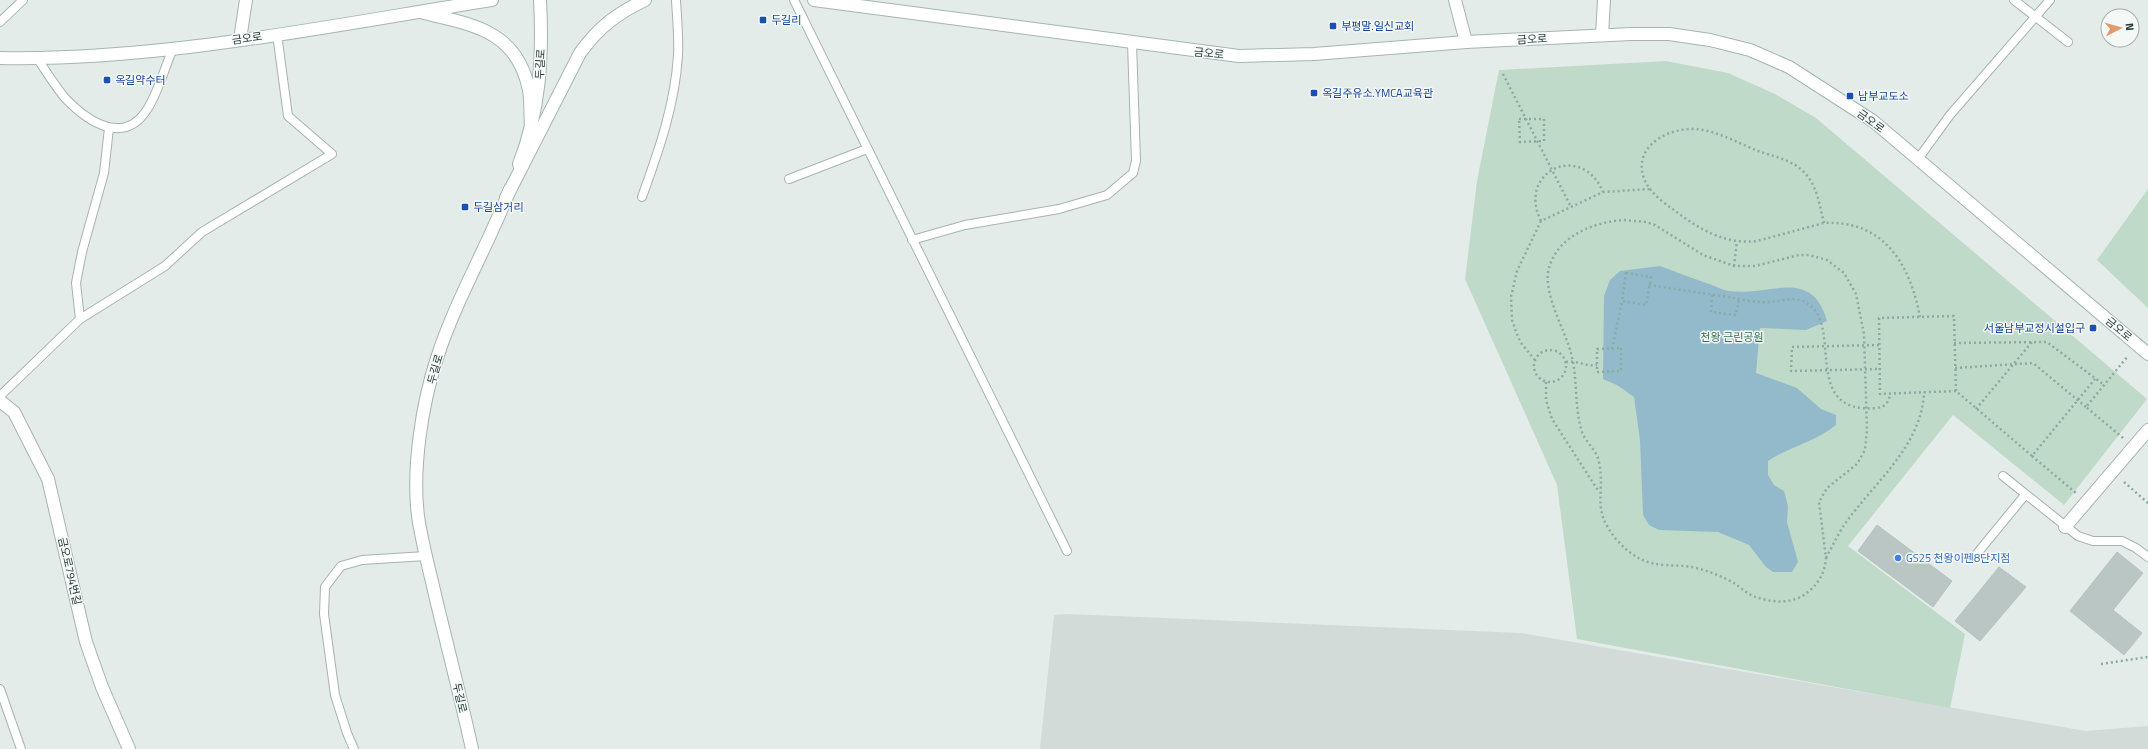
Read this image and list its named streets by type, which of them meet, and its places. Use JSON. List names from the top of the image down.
{
  "streets": {
    "main road": ["금오로", "두길로", "금오로794번길"]
  },
  "parks": ["천왕 근린공원"],
  "places": {
    "transit": [
      "두길리",
      "부평말.일신교회",
      "옥길약수터",
      "옥길주유소.YMCA교육관",
      "남부교도소",
      "두길삼거리",
      "서울남부교정시설입구"
    ],
    "other": ["GS25 천왕이펜8단지점"]
  },
  "north": "right"
}
